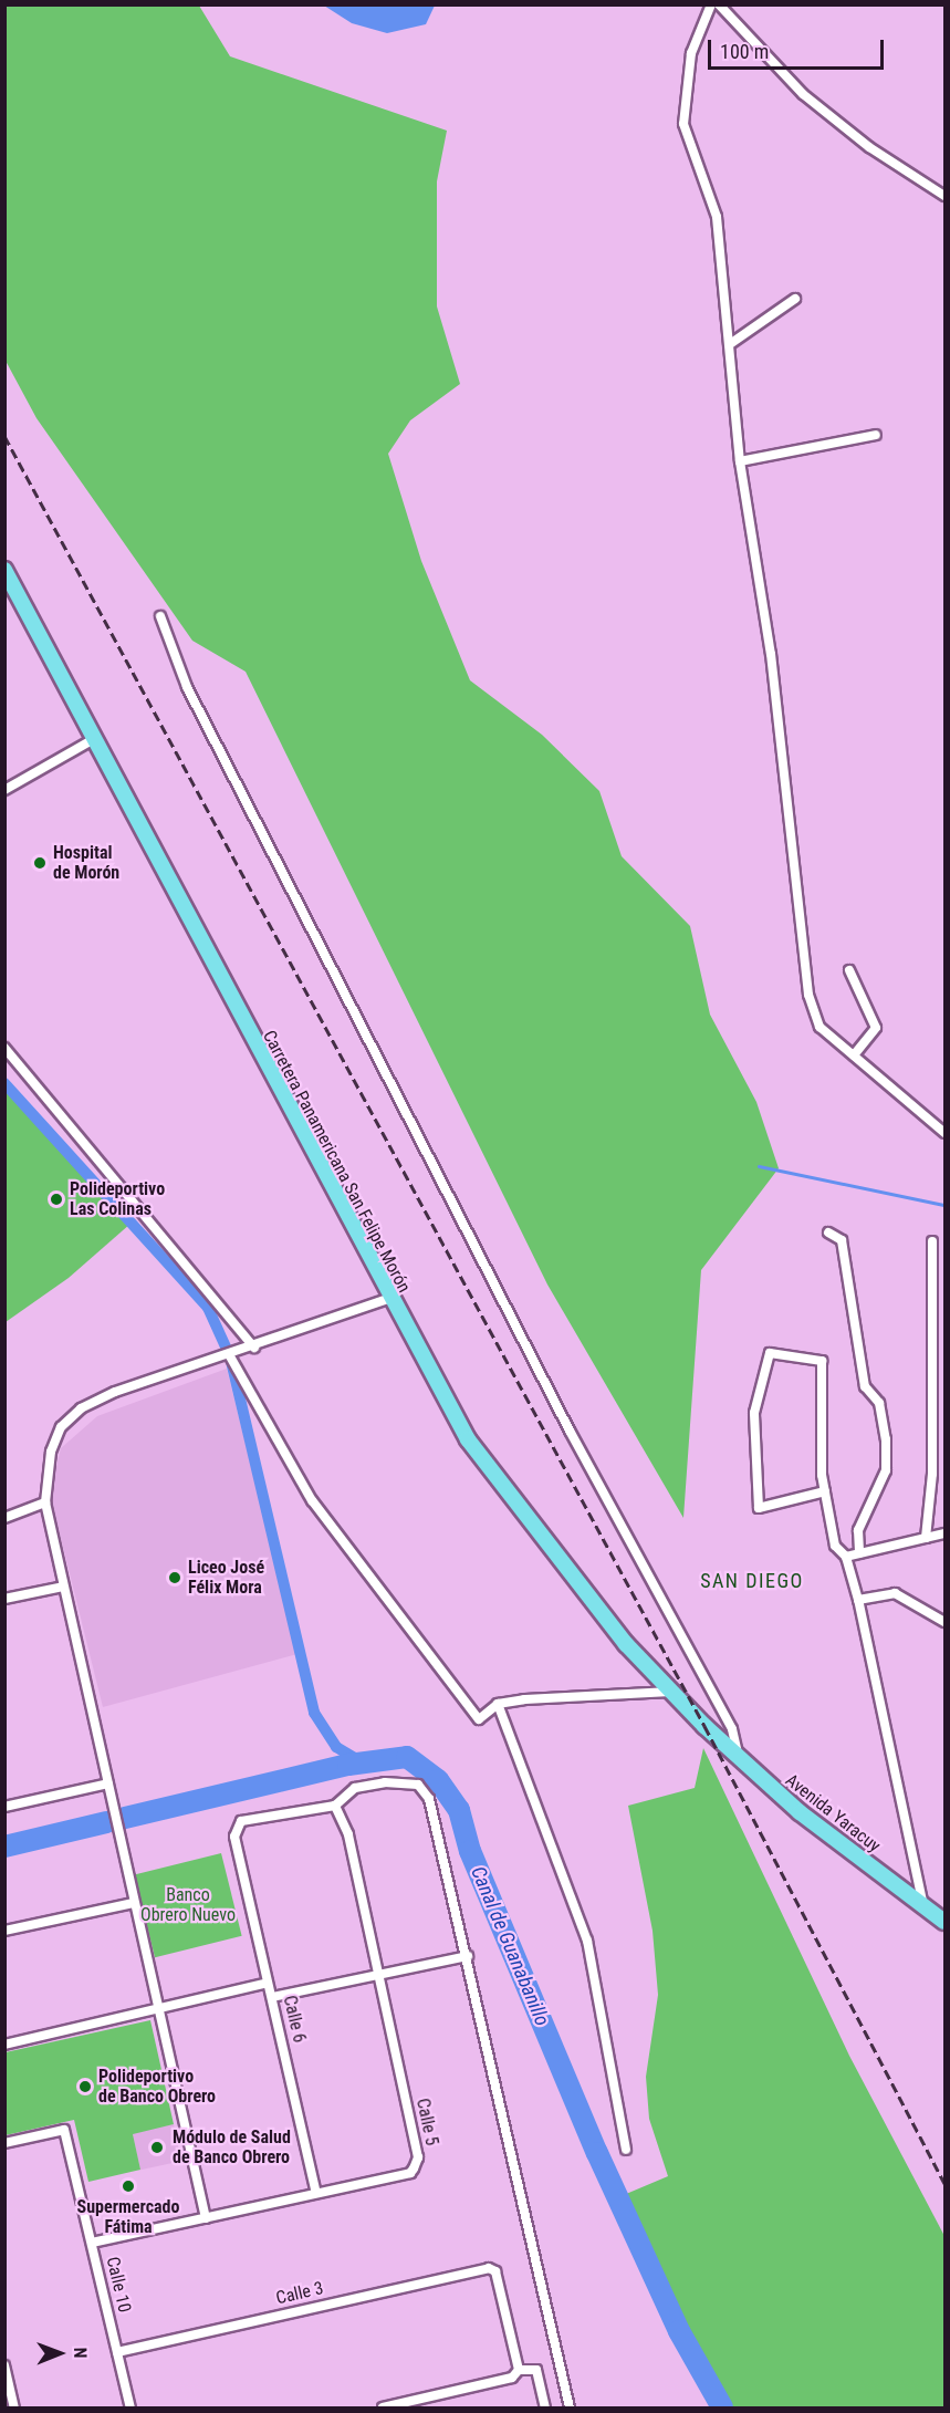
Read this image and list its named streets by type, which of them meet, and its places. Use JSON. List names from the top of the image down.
{
  "streets": {
    "main road": ["Carretera Panamericana San Felipe Morón", "Avenida Yaracuy"],
    "street": [
      "Calle 6",
      "Calle 5",
      "Calle 10",
      "Calle 3"
    ]
  },
  "crossings": [
    ["Carretera Panamericana San Felipe Morón", "Avenida Yaracuy"],
    ["Calle 6", "Calle 5"],
    ["Calle 5", "Calle 10"],
    ["Calle 10", "Calle 3"]
  ],
  "districts": ["SAN DIEGO"],
  "water": ["Canal de Guanabanillo"],
  "parks": ["Banco Obrero Nuevo"],
  "places": [
    "Hospital de Morón",
    "Polideportivo Las Colinas",
    "Liceo José Félix Mora",
    "Polideportivo de Banco Obrero",
    "Módulo de Salud de Banco Obrero",
    "Supermercado Fátima"
  ],
  "scale_bar": "100 m",
  "north": "right"
}
